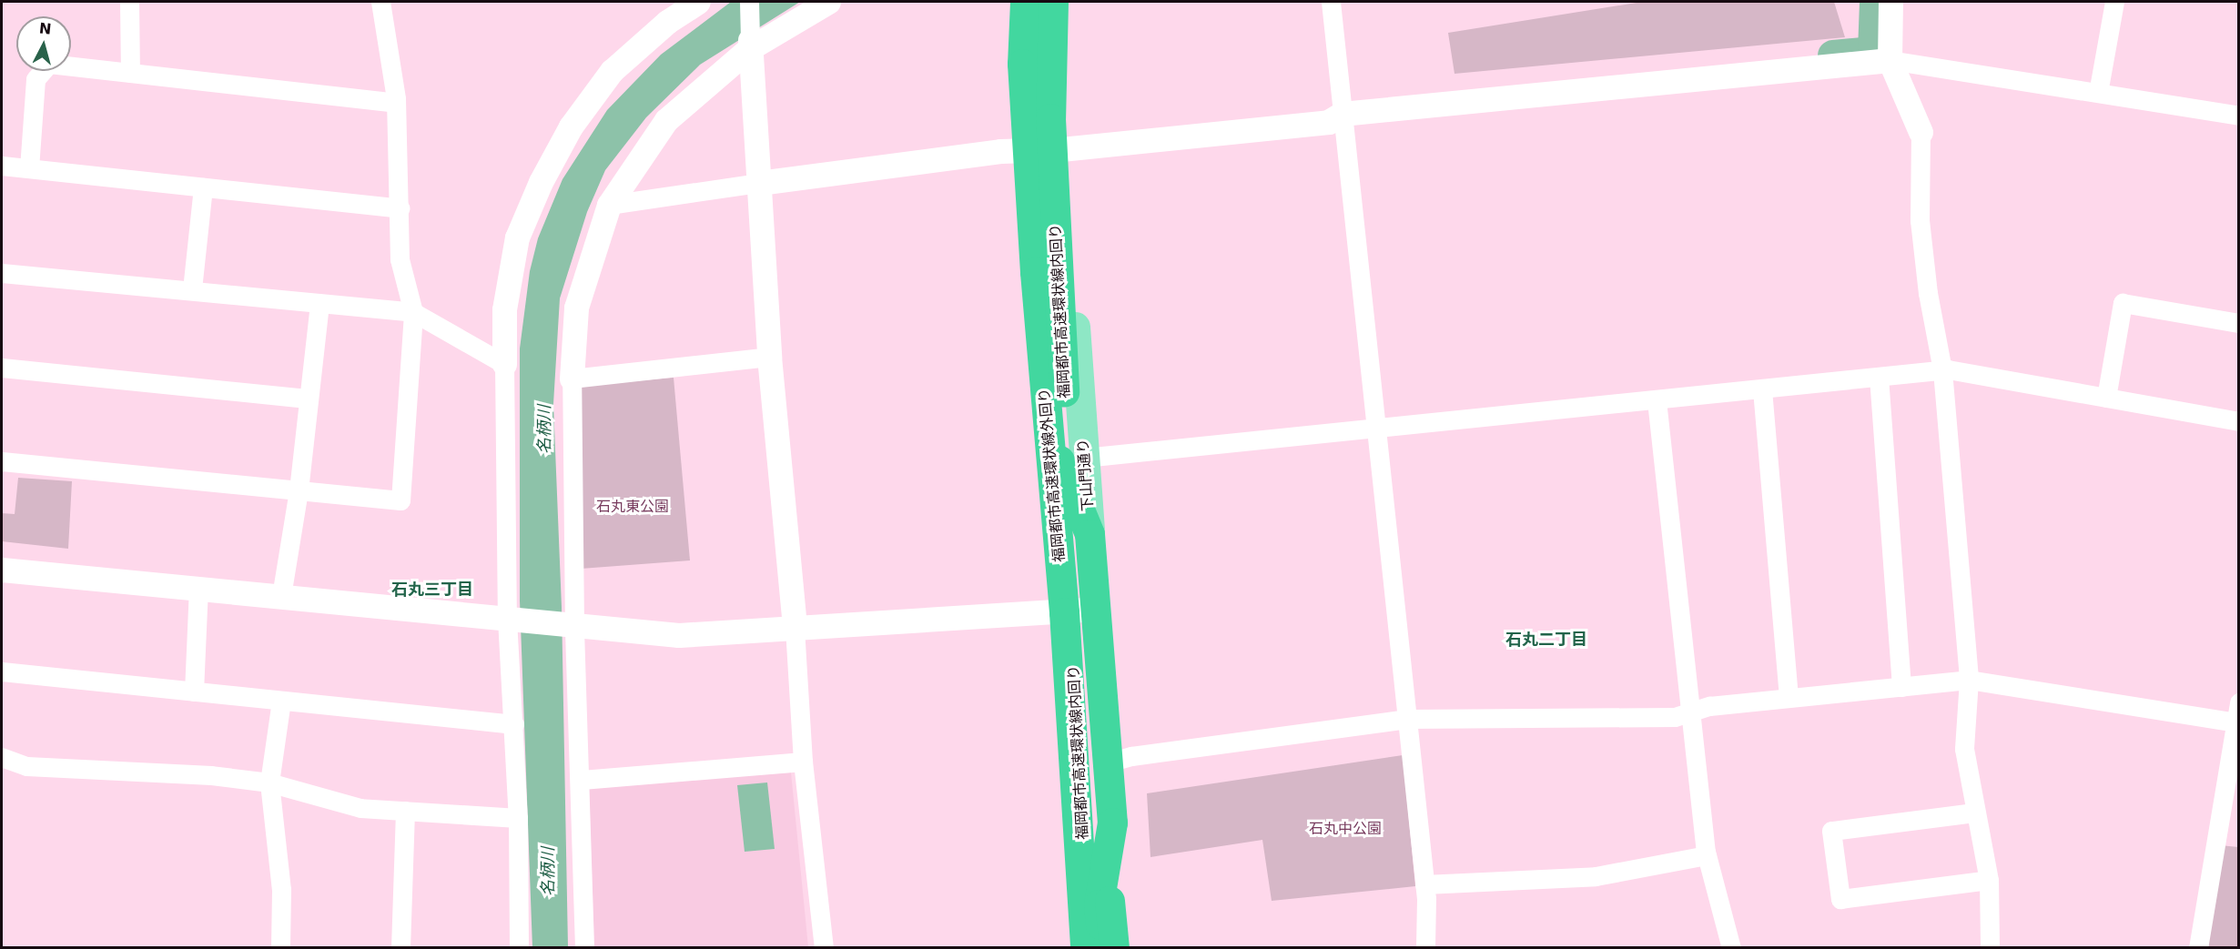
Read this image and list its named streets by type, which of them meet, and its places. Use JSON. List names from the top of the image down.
{
  "streets": {
    "highway": ["福岡都市高速環状線内回り", "福岡都市高速環状線外回り"],
    "main road": ["下山門通り"]
  },
  "crossings": [
    ["福岡都市高速環状線内回り", "下山門通り"],
    ["福岡都市高速環状線外回り", "下山門通り"]
  ],
  "districts": ["石丸三丁目", "石丸二丁目"],
  "water": ["名柄川"],
  "parks": ["石丸東公園", "石丸中公園"],
  "north": "top"
}
